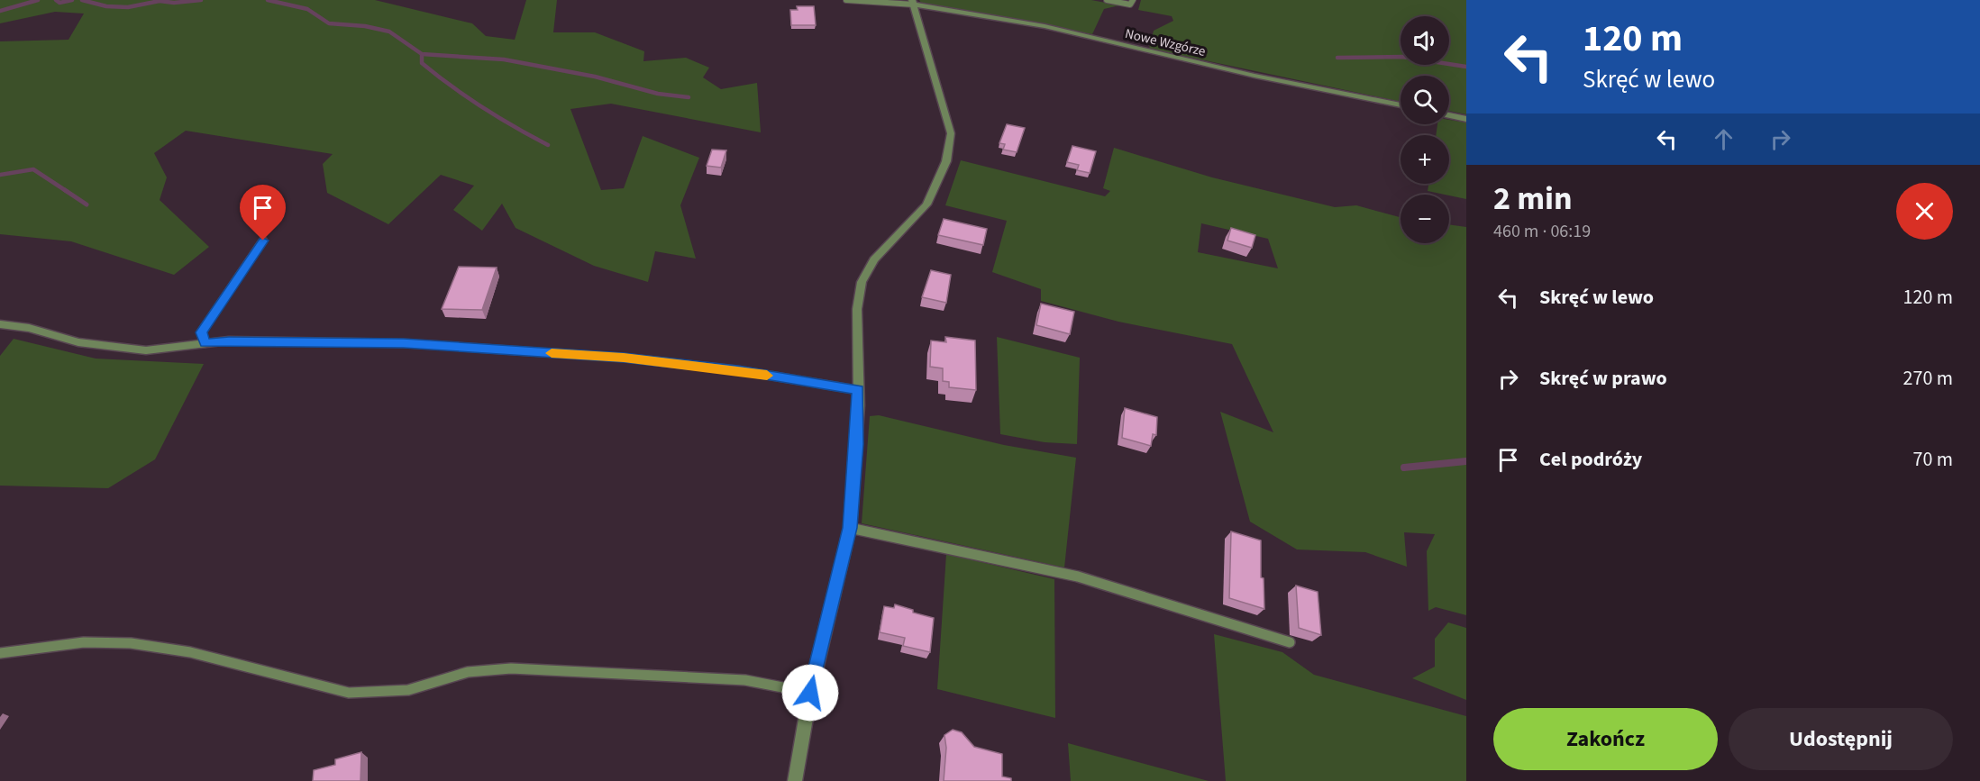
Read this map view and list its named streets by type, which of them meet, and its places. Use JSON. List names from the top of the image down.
{
  "streets": {
    "street": ["Nowe Wzgórze"]
  },
  "page": {
    "turn": ["120 m", "Skręć w lewo"],
    "map_buttons": ["+", "−"],
    "heading": ["2 min", "460 m · 06:19"],
    "list": [
      {
        "name": "Skręć w lewo",
        "value": "120 m"
      },
      {
        "name": "Skręć w prawo",
        "value": "270 m"
      },
      {
        "name": "Cel podróży",
        "value": "70 m"
      }
    ],
    "buttons": ["Zakończ", "Udostępnij"]
  }
}
